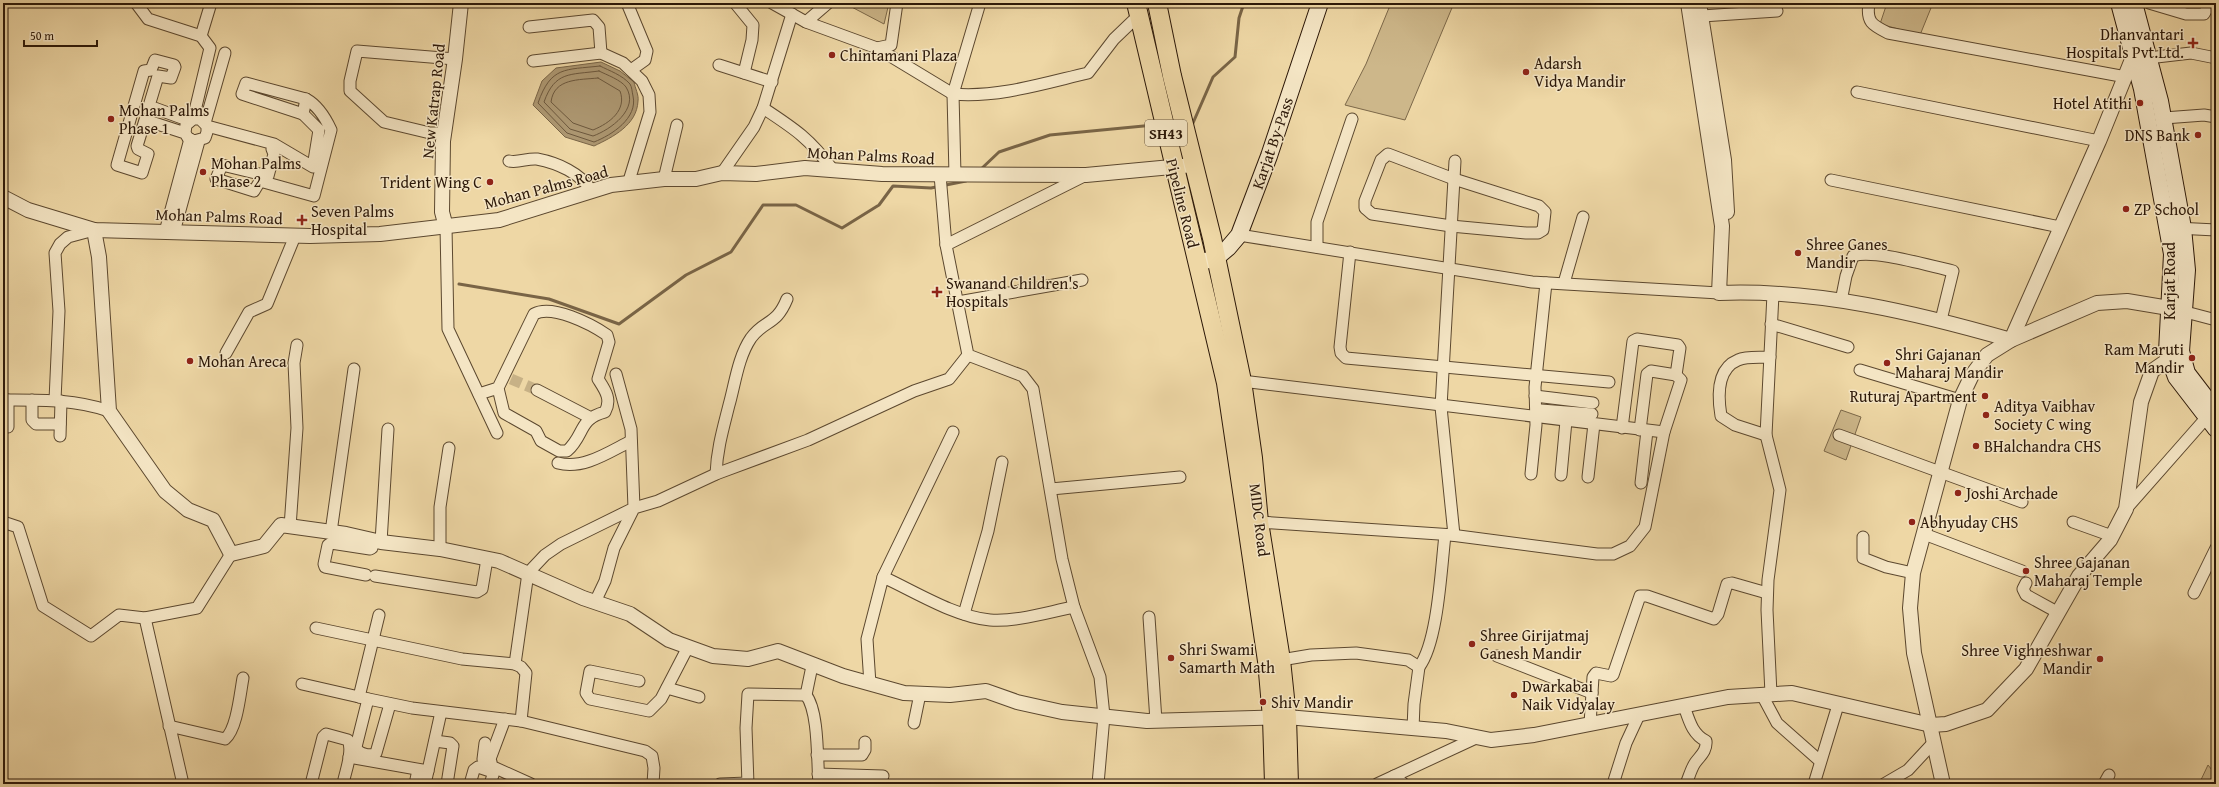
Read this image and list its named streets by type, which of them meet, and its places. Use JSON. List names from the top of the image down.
{
  "streets": {
    "main road": [
      "SH43",
      "Karjat By-Pass",
      "Pipeline Road",
      "Karjat Road",
      "MIDC Road"
    ],
    "street": ["New Katrap Road", "Mohan Palms Road"]
  },
  "crossings": [
    ["New Katrap Road", "Mohan Palms Road"],
    ["Karjat By-Pass", "Pipeline Road"],
    ["Karjat By-Pass", "MIDC Road"],
    ["Pipeline Road", "MIDC Road"]
  ],
  "places": {
    "health": ["Dhanvantari Hospitals Pvt.Ltd.", "Seven Palms Hospital", "Swanand Children's Hospitals"],
    "other": [
      "Chintamani Plaza",
      "Adarsh Vidya Mandir",
      "Hotel Atithi",
      "Mohan Palms Phase 1",
      "DNS Bank",
      "Mohan Palms Phase 2",
      "Trident Wing C",
      "ZP School",
      "Shree Ganes Mandir",
      "Ram Maruti Mandir",
      "Mohan Areca",
      "Shri Gajanan Maharaj Mandir",
      "Ruturaj Apartment",
      "Aditya Vaibhav Society C wing",
      "BHalchandra CHS",
      "Joshi Archade",
      "Abhyuday CHS",
      "Shree Gajanan Maharaj Temple",
      "Shree Girijatmaj Ganesh Mandir",
      "Shri Swami Samarth Math",
      "Shree Vighneshwar Mandir",
      "Dwarkabai Naik Vidyalay",
      "Shiv Mandir"
    ]
  },
  "scale_bar": "50 m"
}
